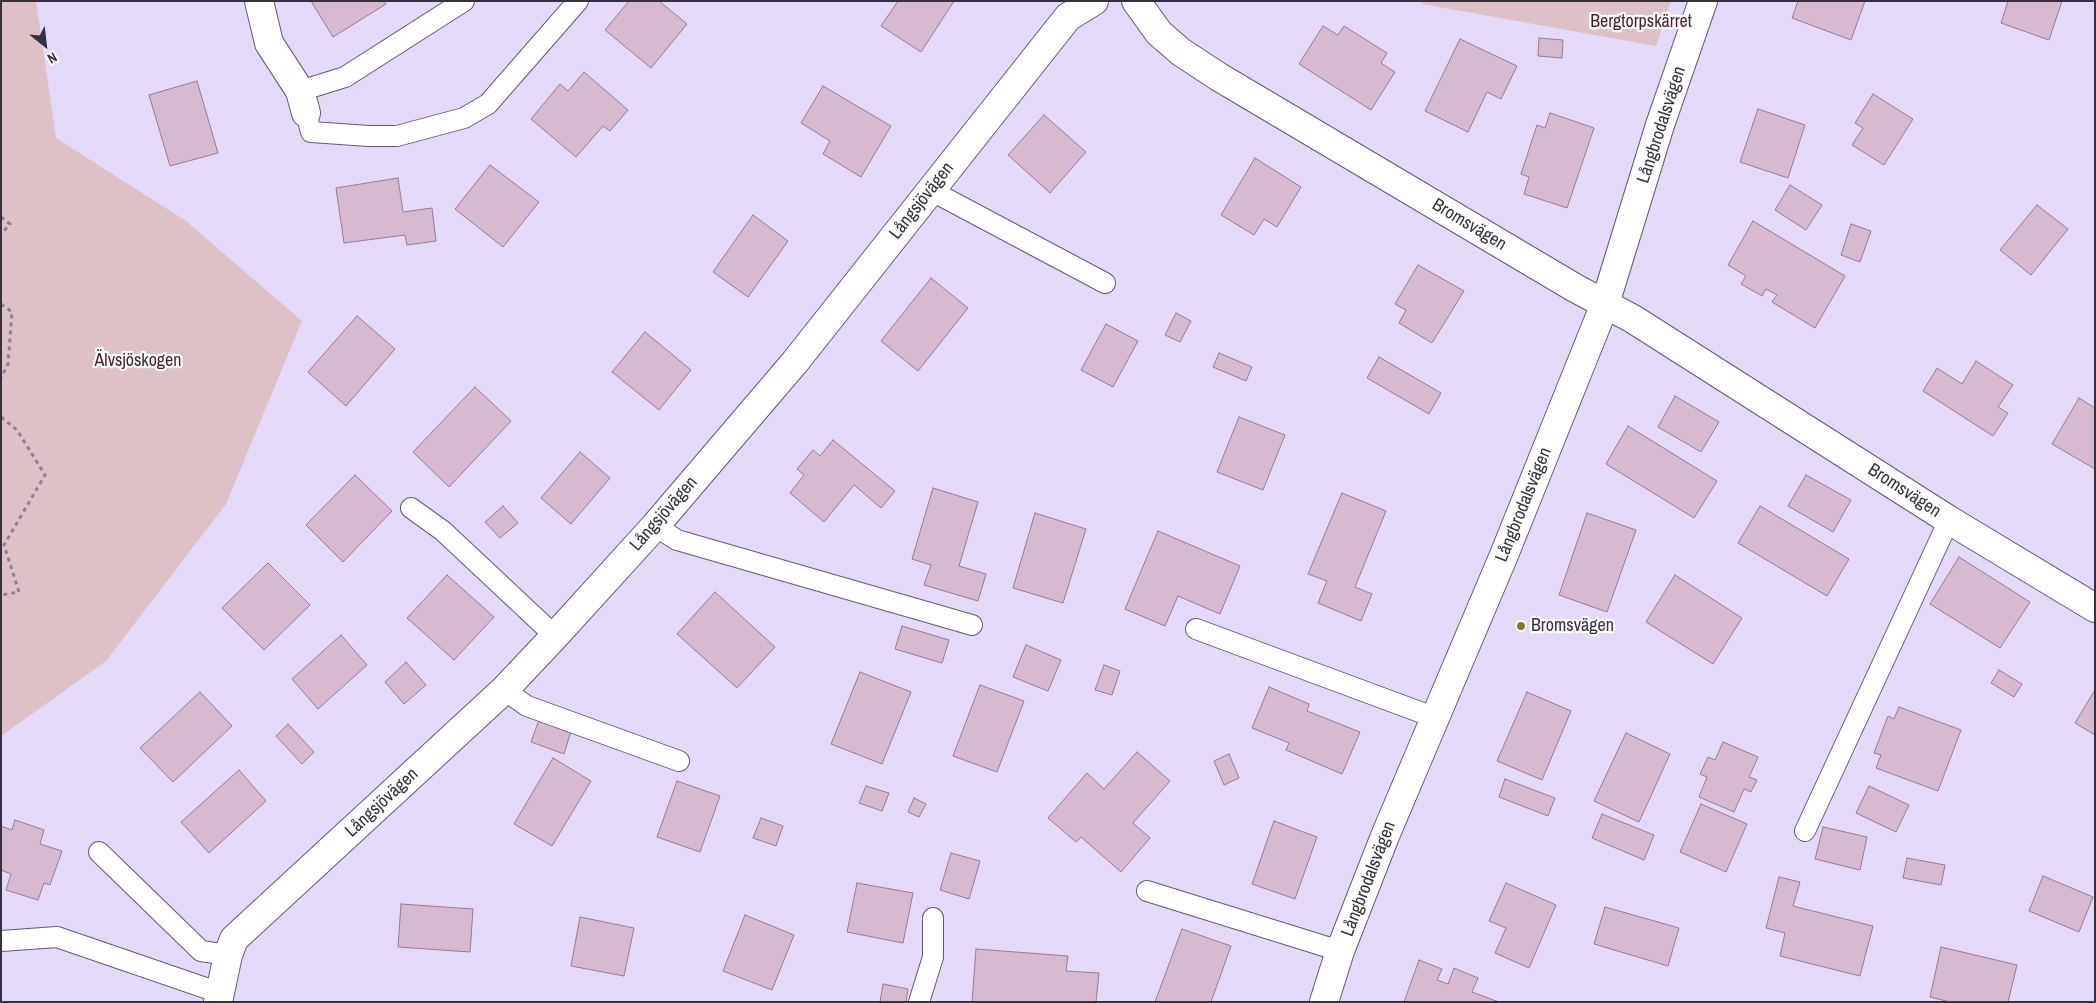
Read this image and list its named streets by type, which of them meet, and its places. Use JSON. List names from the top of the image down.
{
  "streets": {
    "street": ["Långbrodalsvägen", "Långsjövägen", "Bromsvägen"]
  },
  "crossings": [
    ["Långbrodalsvägen", "Bromsvägen"]
  ],
  "parks": ["Bergtorpskärret", "Älvsjöskogen"],
  "places": ["Bromsvägen"],
  "north": "bottom right"
}
